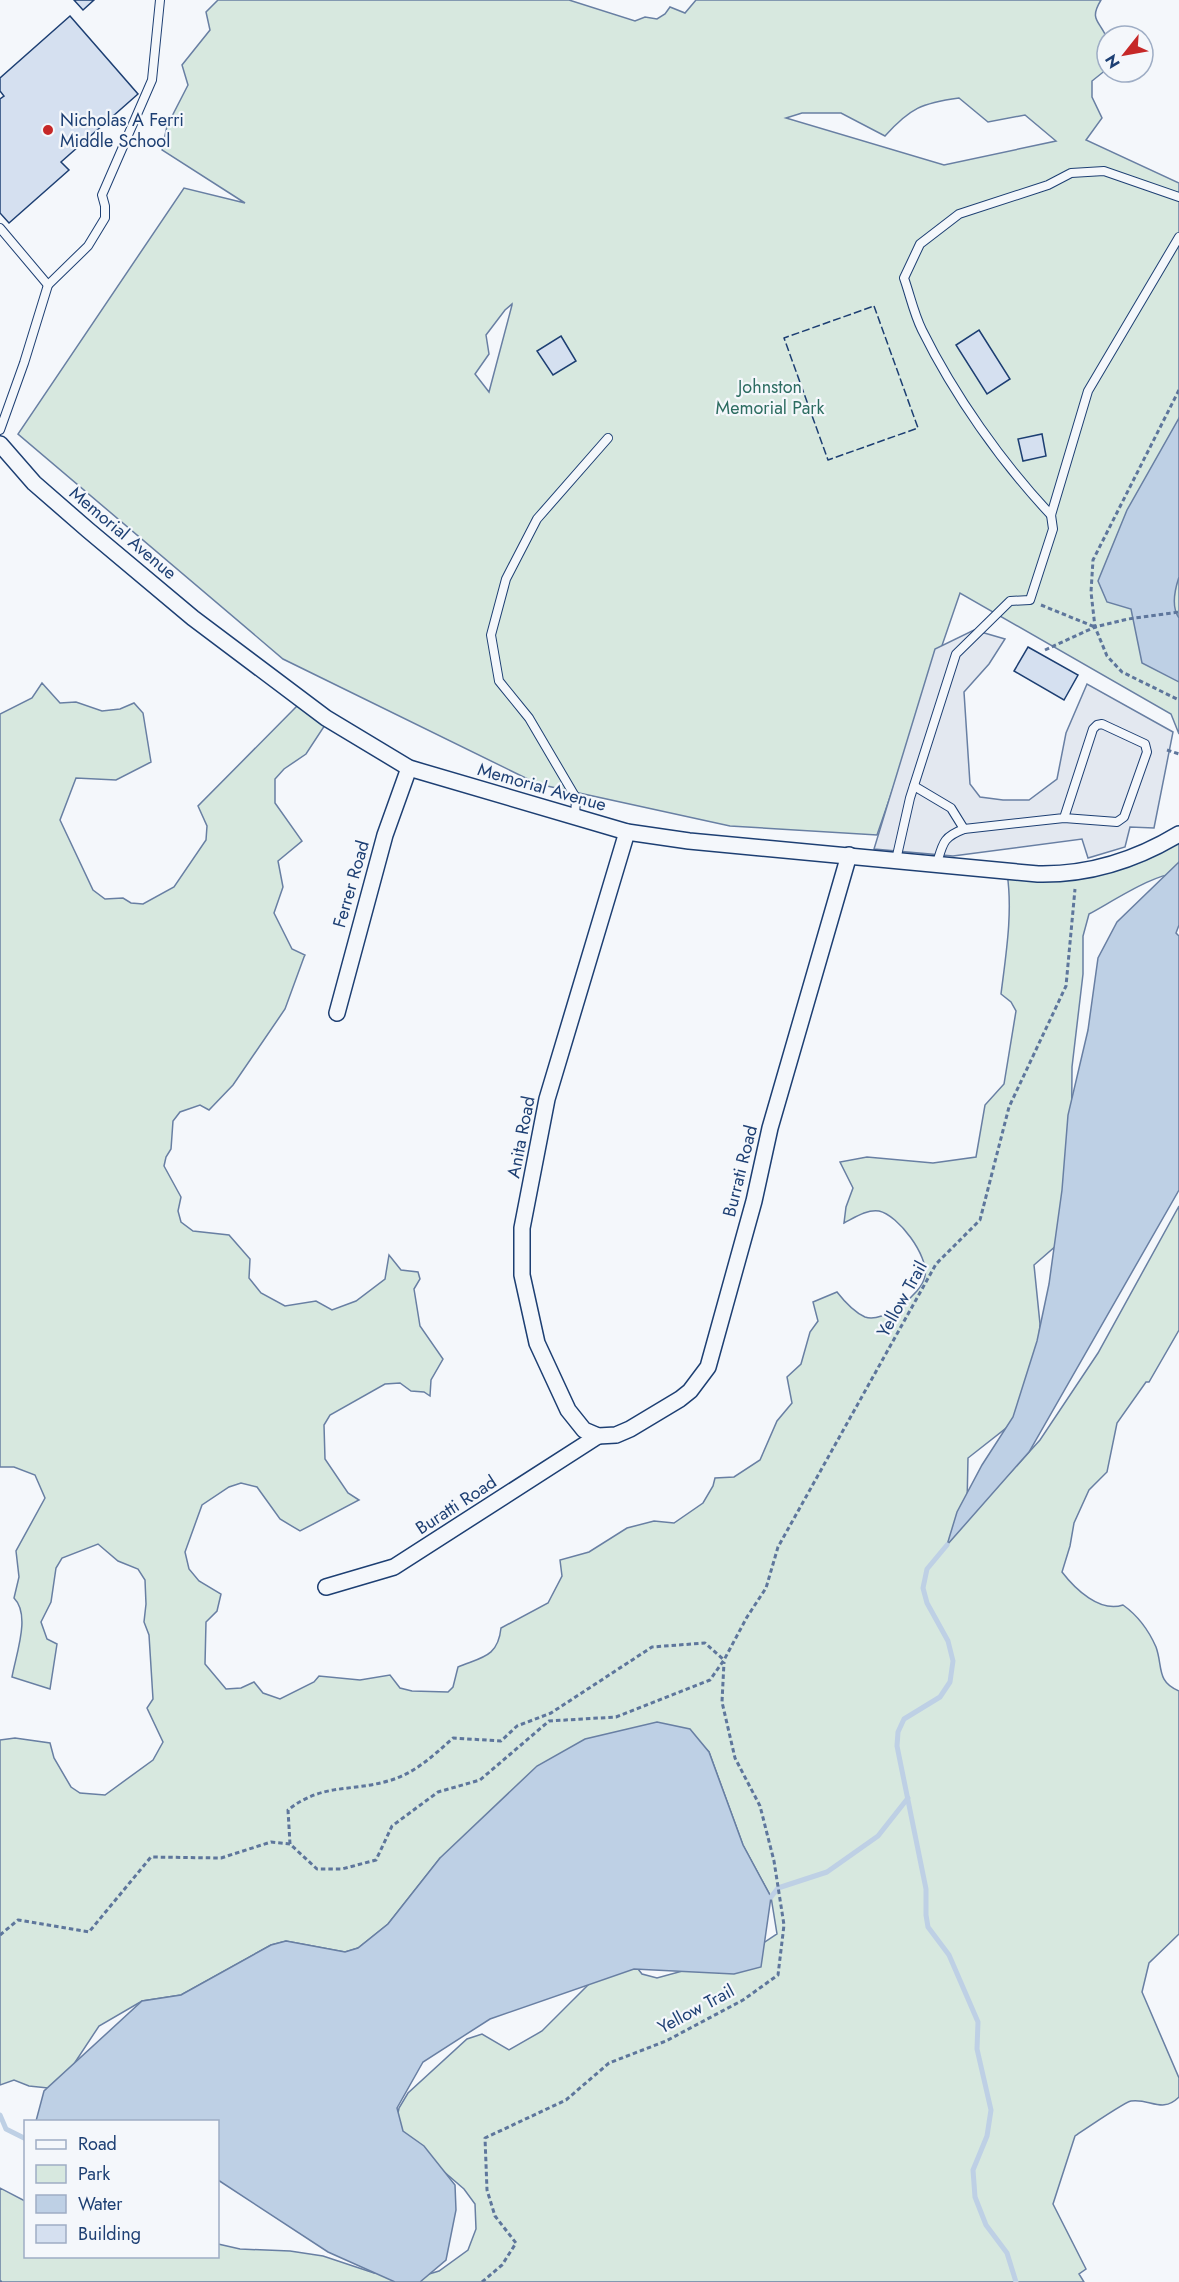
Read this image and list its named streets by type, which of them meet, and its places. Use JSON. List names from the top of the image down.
{
  "streets": {
    "street": [
      "Memorial Avenue",
      "Ferrer Road",
      "Anita Road",
      "Burrati Road",
      "Buratti Road"
    ],
    "path": ["Yellow Trail"]
  },
  "crossings": [
    ["Memorial Avenue", "Ferrer Road"],
    ["Memorial Avenue", "Anita Road"],
    ["Memorial Avenue", "Burrati Road"],
    ["Memorial Avenue", "Yellow Trail"],
    ["Anita Road", "Burrati Road"],
    ["Anita Road", "Buratti Road"],
    ["Burrati Road", "Buratti Road"]
  ],
  "parks": ["Johnston Memorial Park"],
  "places": ["Nicholas A Ferri Middle School"],
  "legend": [
    "Road",
    "Park",
    "Water",
    "Building"
  ],
  "north": "bottom left"
}
